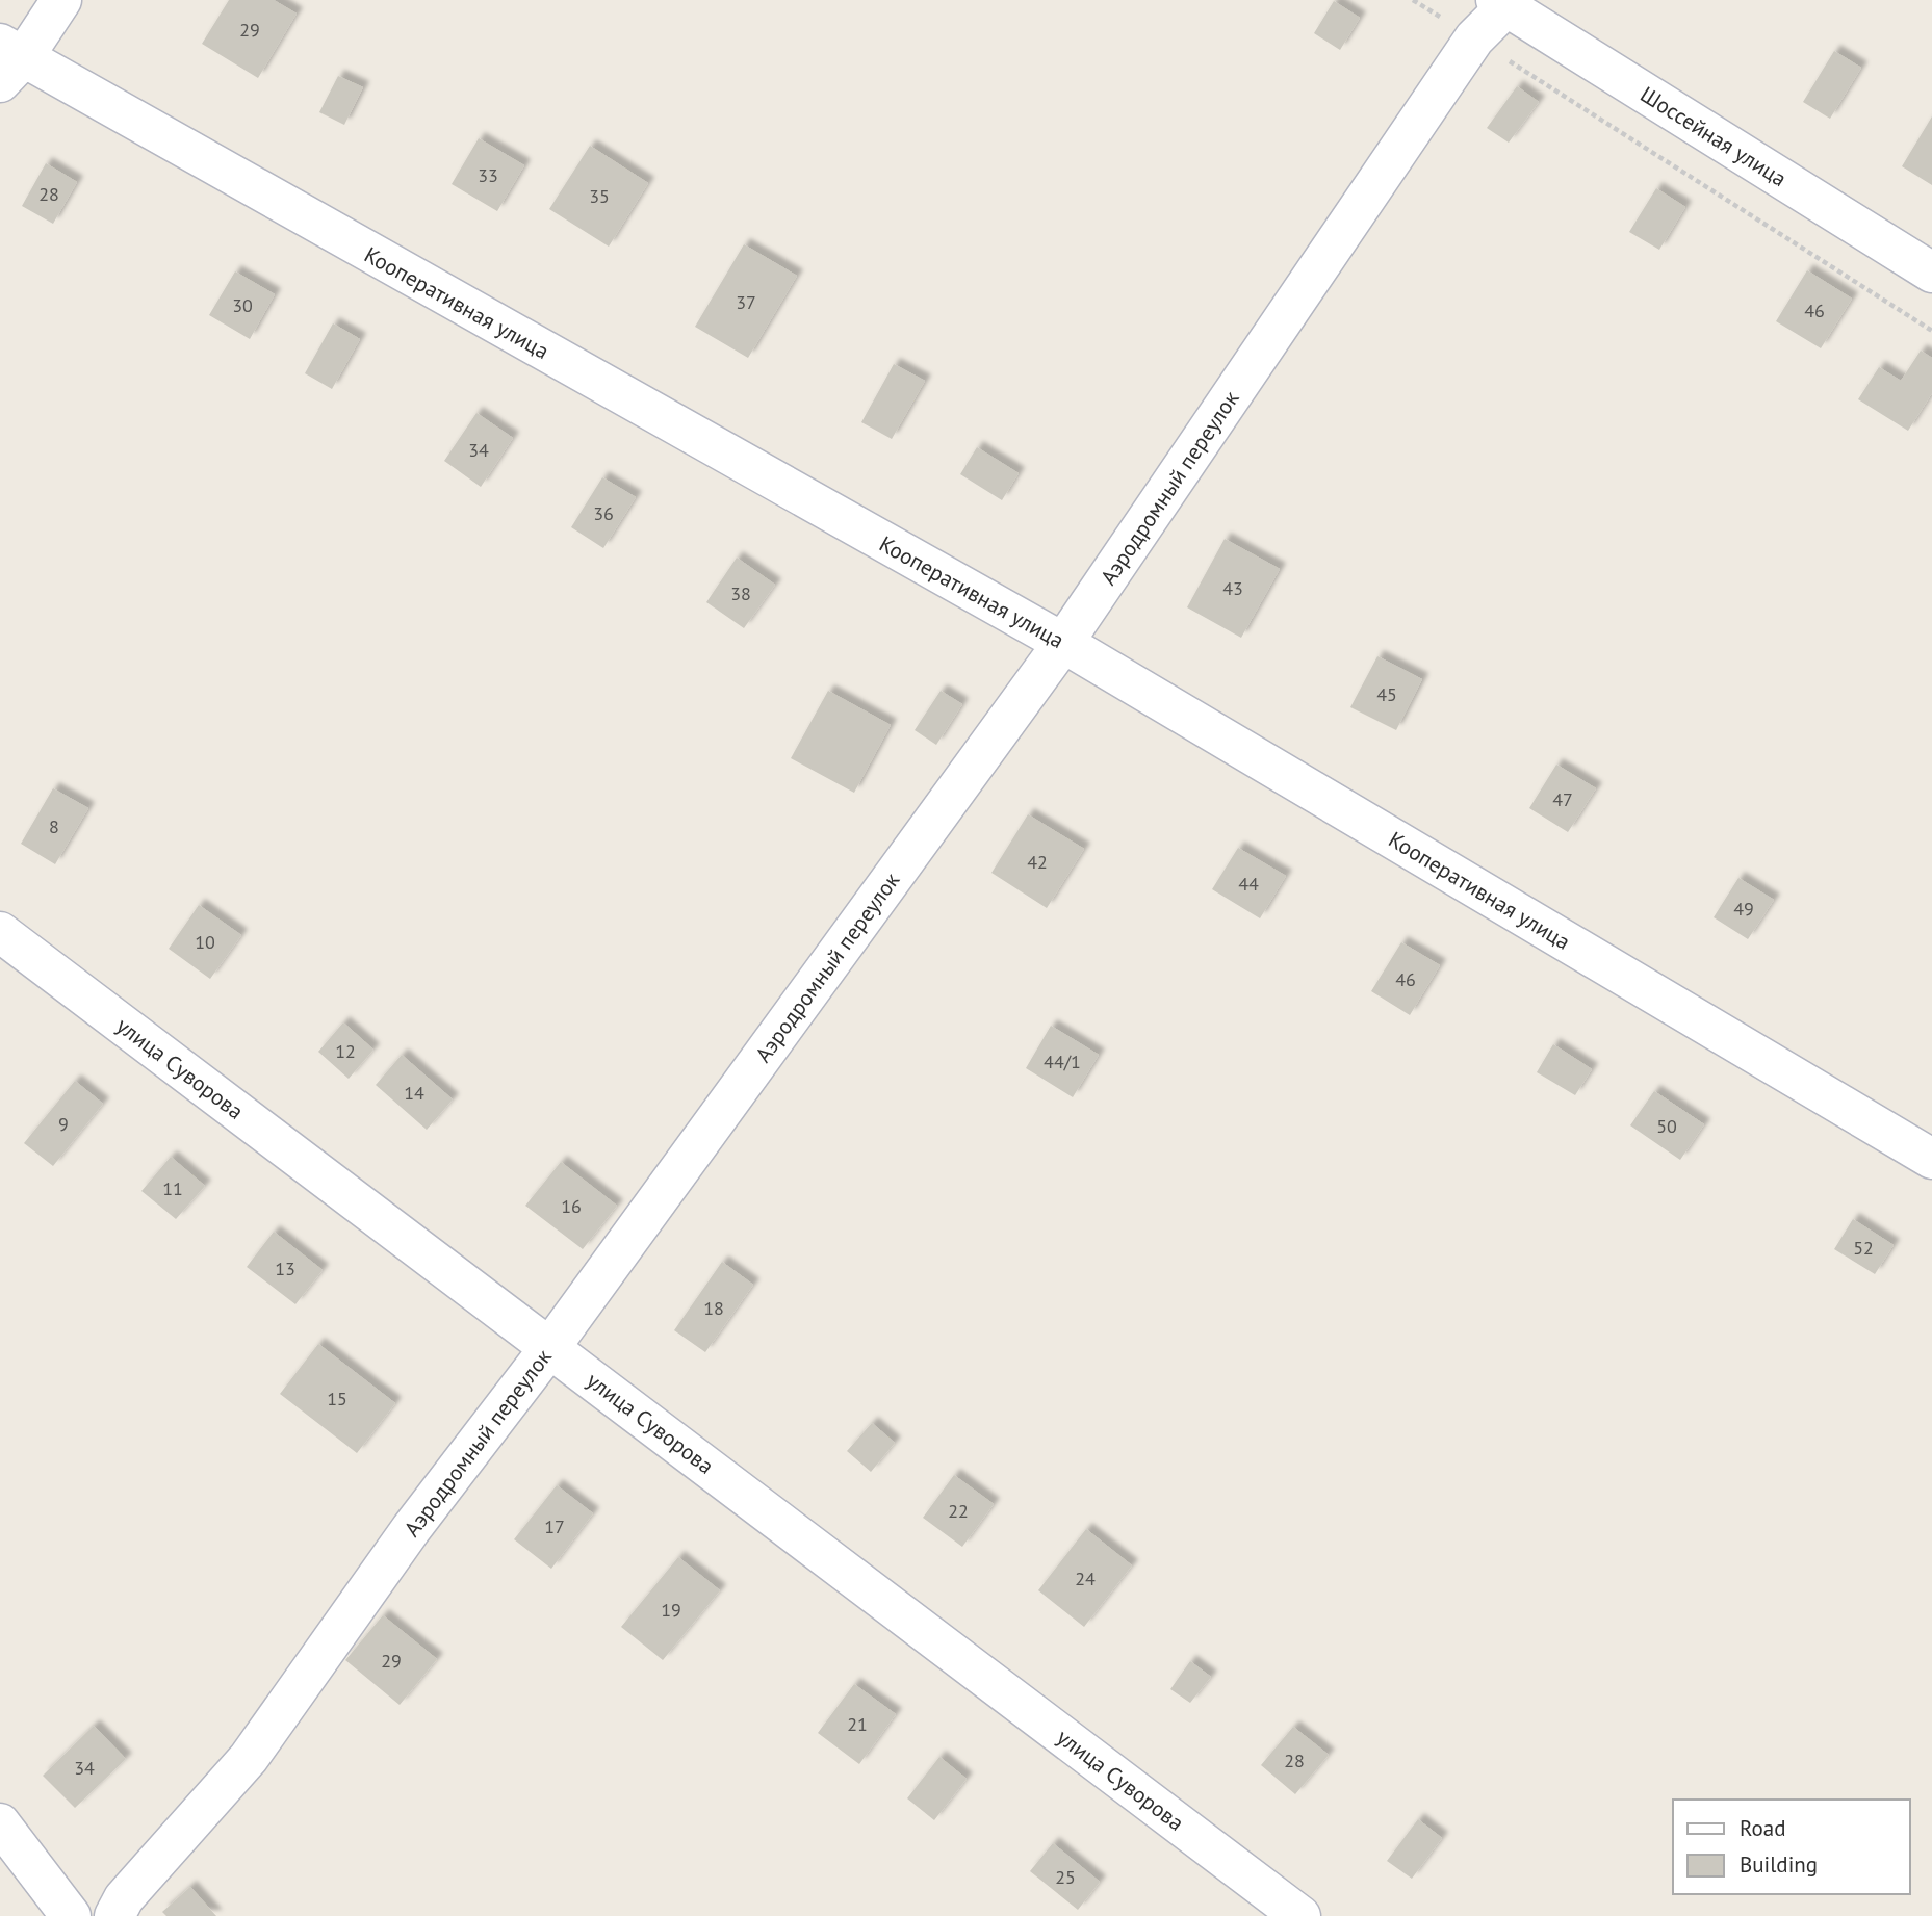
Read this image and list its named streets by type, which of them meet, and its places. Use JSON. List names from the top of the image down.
{
  "streets": {
    "street": [
      "Шоссейная улица",
      "Кооперативная улица",
      "Аэродромный переулок",
      "улица Суворова"
    ]
  },
  "crossings": [
    ["Шоссейная улица", "Аэродромный переулок"],
    ["Кооперативная улица", "Аэродромный переулок"],
    ["Аэродромный переулок", "улица Суворова"]
  ],
  "house_numbers": [
    "29",
    "33",
    "28",
    "35",
    "37",
    "30",
    "46",
    "34",
    "36",
    "43",
    "38",
    "45",
    "47",
    "8",
    "42",
    "44",
    "49",
    "10",
    "46",
    "12",
    "44/1",
    "14",
    "9",
    "50",
    "11",
    "16",
    "52",
    "13",
    "18",
    "15",
    "22",
    "17",
    "24",
    "19",
    "29",
    "21",
    "28",
    "34",
    "25"
  ],
  "legend": ["Road", "Building"]
}
